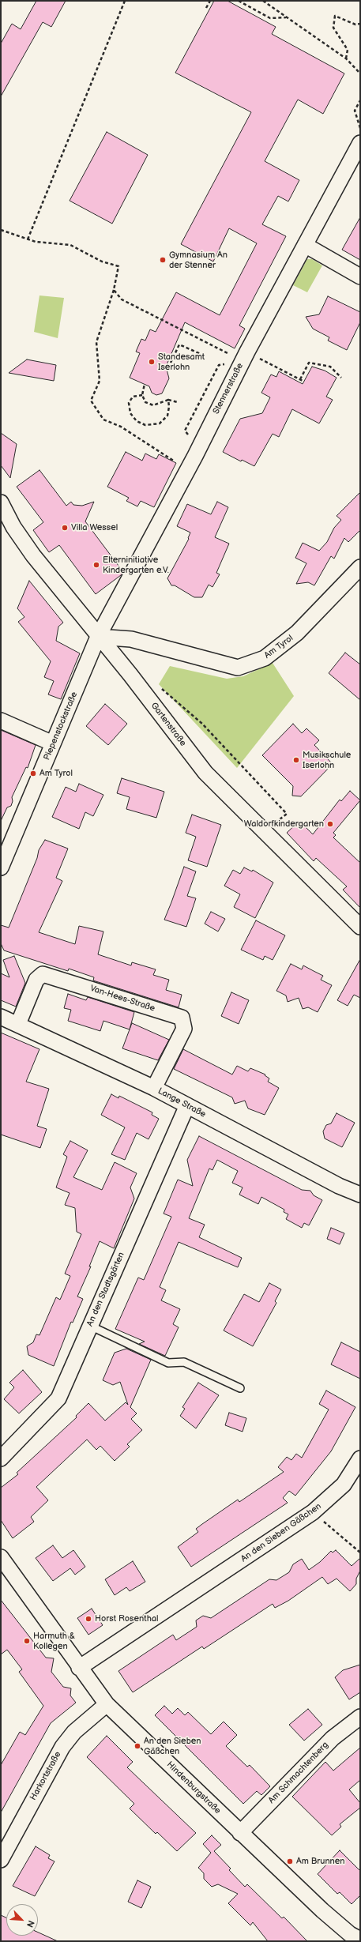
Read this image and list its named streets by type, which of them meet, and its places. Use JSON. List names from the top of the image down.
{
  "streets": {
    "street": [
      "Stennerstraße",
      "Am Tyrol",
      "Gartenstraße",
      "Piepenstockstraße",
      "Van-Hees-Straße",
      "Lange Straße",
      "An den Stadtsgärten",
      "An den Sieben Gäßchen",
      "Am Schmachtenberg",
      "Harkortstraße",
      "Hindenburgstraße"
    ]
  },
  "crossings": [
    ["Stennerstraße", "Am Tyrol"],
    ["Stennerstraße", "Gartenstraße"],
    ["Stennerstraße", "Piepenstockstraße"],
    ["Am Tyrol", "Gartenstraße"],
    ["Am Tyrol", "Piepenstockstraße"],
    ["Gartenstraße", "Piepenstockstraße"],
    ["Van-Hees-Straße", "Lange Straße"],
    ["Lange Straße", "An den Stadtsgärten"],
    ["An den Sieben Gäßchen", "Hindenburgstraße"],
    ["Am Schmachtenberg", "Hindenburgstraße"],
    ["Harkortstraße", "Hindenburgstraße"]
  ],
  "places": [
    "Gymnasium An der Stenner",
    "Standesamt Iserlohn",
    "Villa Wessel",
    "Elterninitiative Kindergarten e.V.",
    "Musikschule Iserlohn",
    "Am Tyrol",
    "Waldorfkindergarten",
    "Horst Rosenthal",
    "Harmuth & Kollegen",
    "An den Sieben Gäßchen",
    "Am Brunnen"
  ],
  "north": "bottom right"
}
